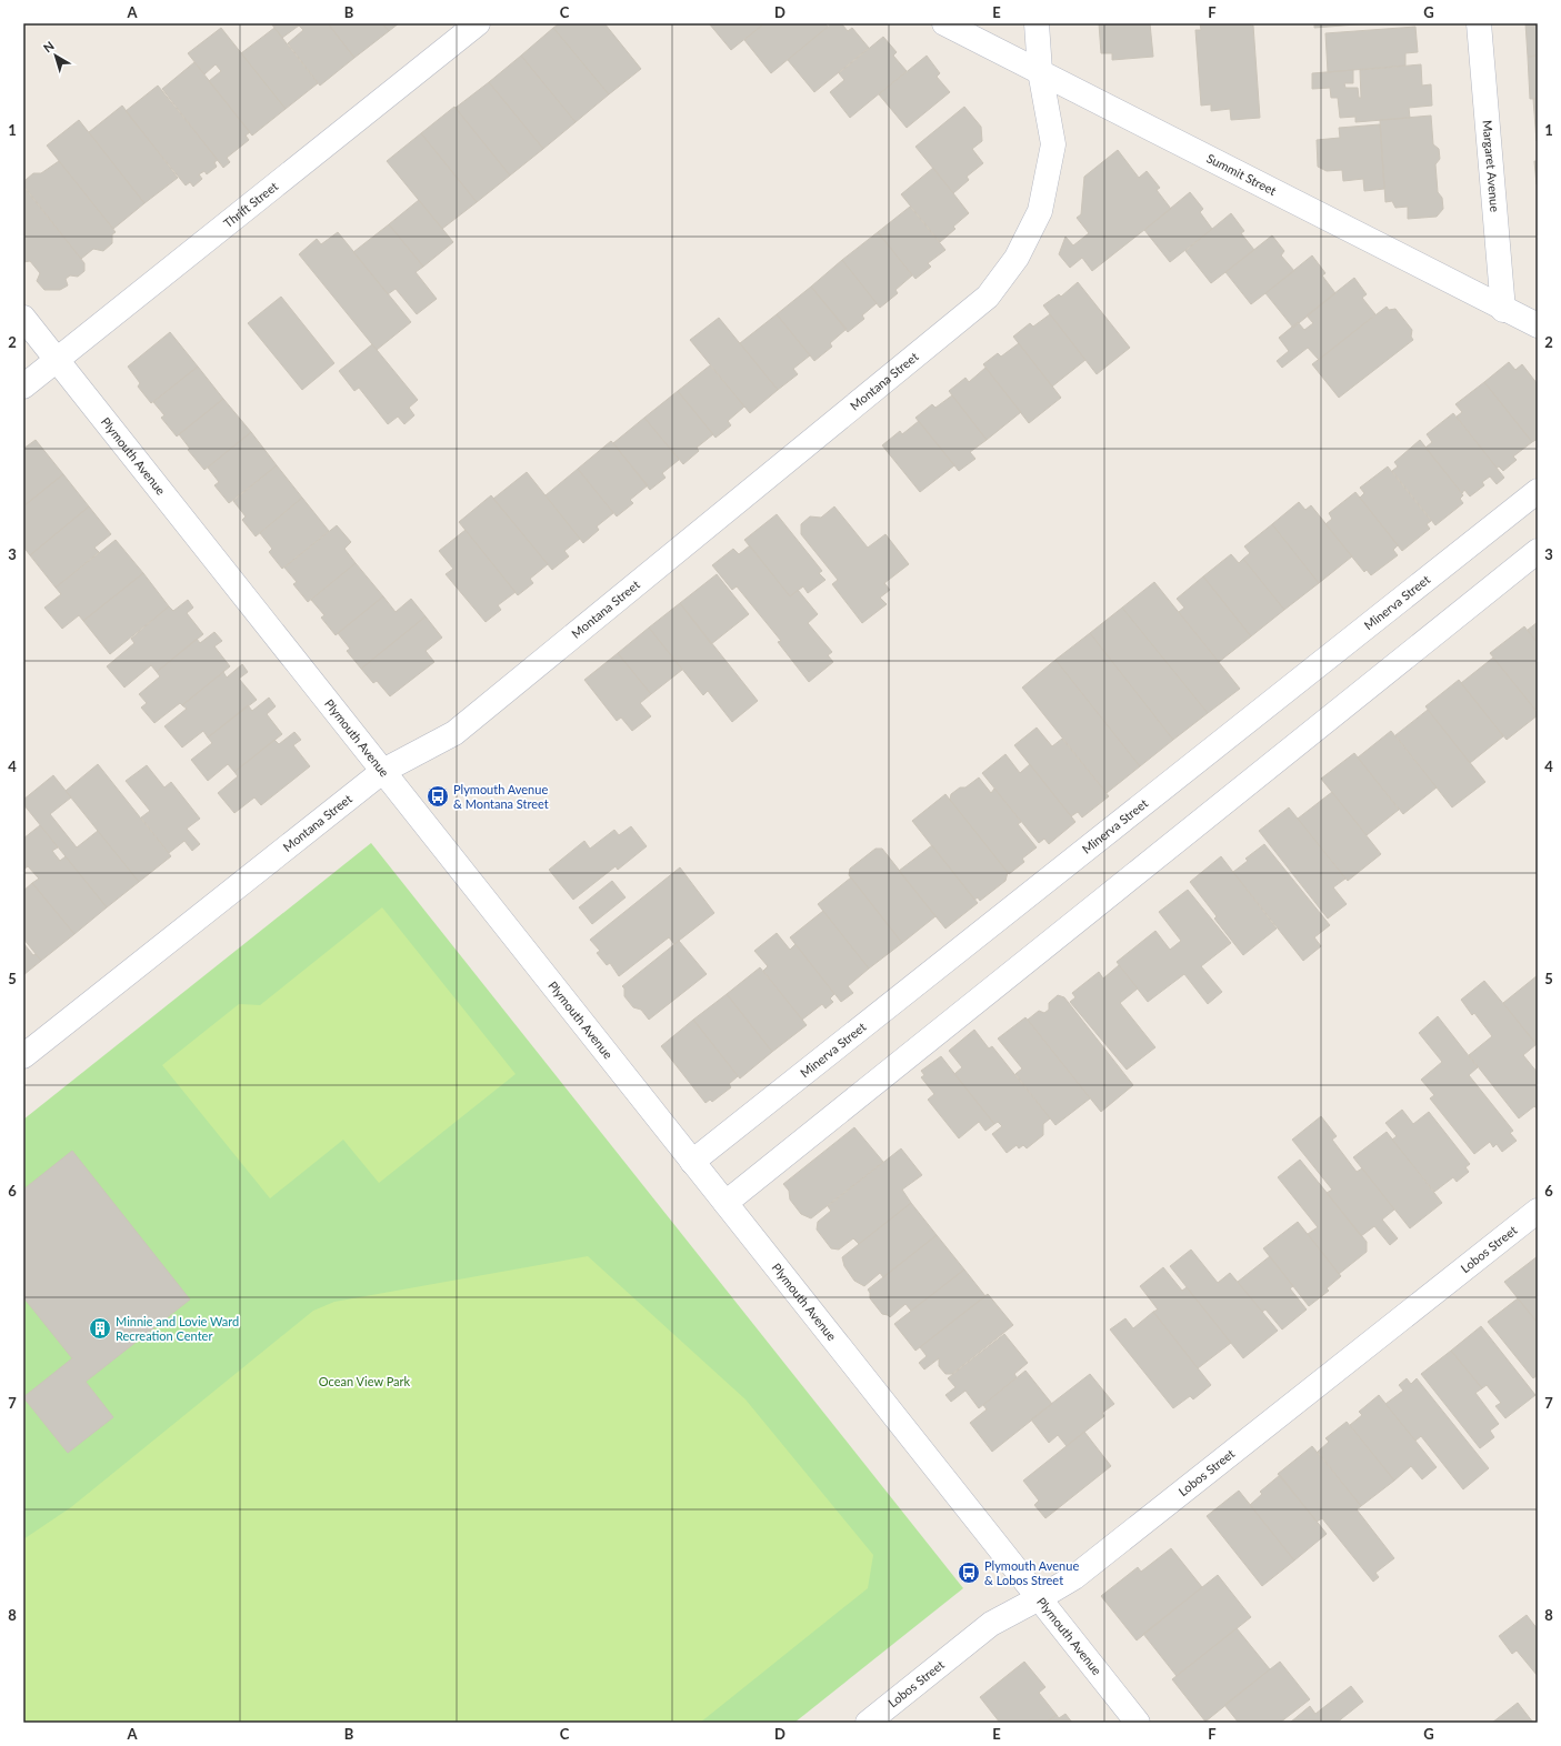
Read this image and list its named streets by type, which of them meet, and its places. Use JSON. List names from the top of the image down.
{
  "streets": {
    "street": [
      "Margaret Avenue",
      "Summit Street",
      "Thrift Street",
      "Montana Street",
      "Plymouth Avenue",
      "Minerva Street",
      "Lobos Street"
    ]
  },
  "crossings": [
    ["Margaret Avenue", "Summit Street"],
    ["Summit Street", "Montana Street"],
    ["Thrift Street", "Plymouth Avenue"],
    ["Montana Street", "Plymouth Avenue"],
    ["Plymouth Avenue", "Minerva Street"],
    ["Plymouth Avenue", "Lobos Street"]
  ],
  "parks": ["Ocean View Park"],
  "places": {
    "bus stop": ["Plymouth Avenue & Montana Street", "Plymouth Avenue & Lobos Street"],
    "building": ["Minnie and Lovie Ward Recreation Center"]
  },
  "north": "top left",
  "grid": {
    "columns": [
      "A",
      "B",
      "C",
      "D",
      "E",
      "F",
      "G"
    ],
    "rows": [
      "1",
      "2",
      "3",
      "4",
      "5",
      "6",
      "7",
      "8"
    ]
  }
}
